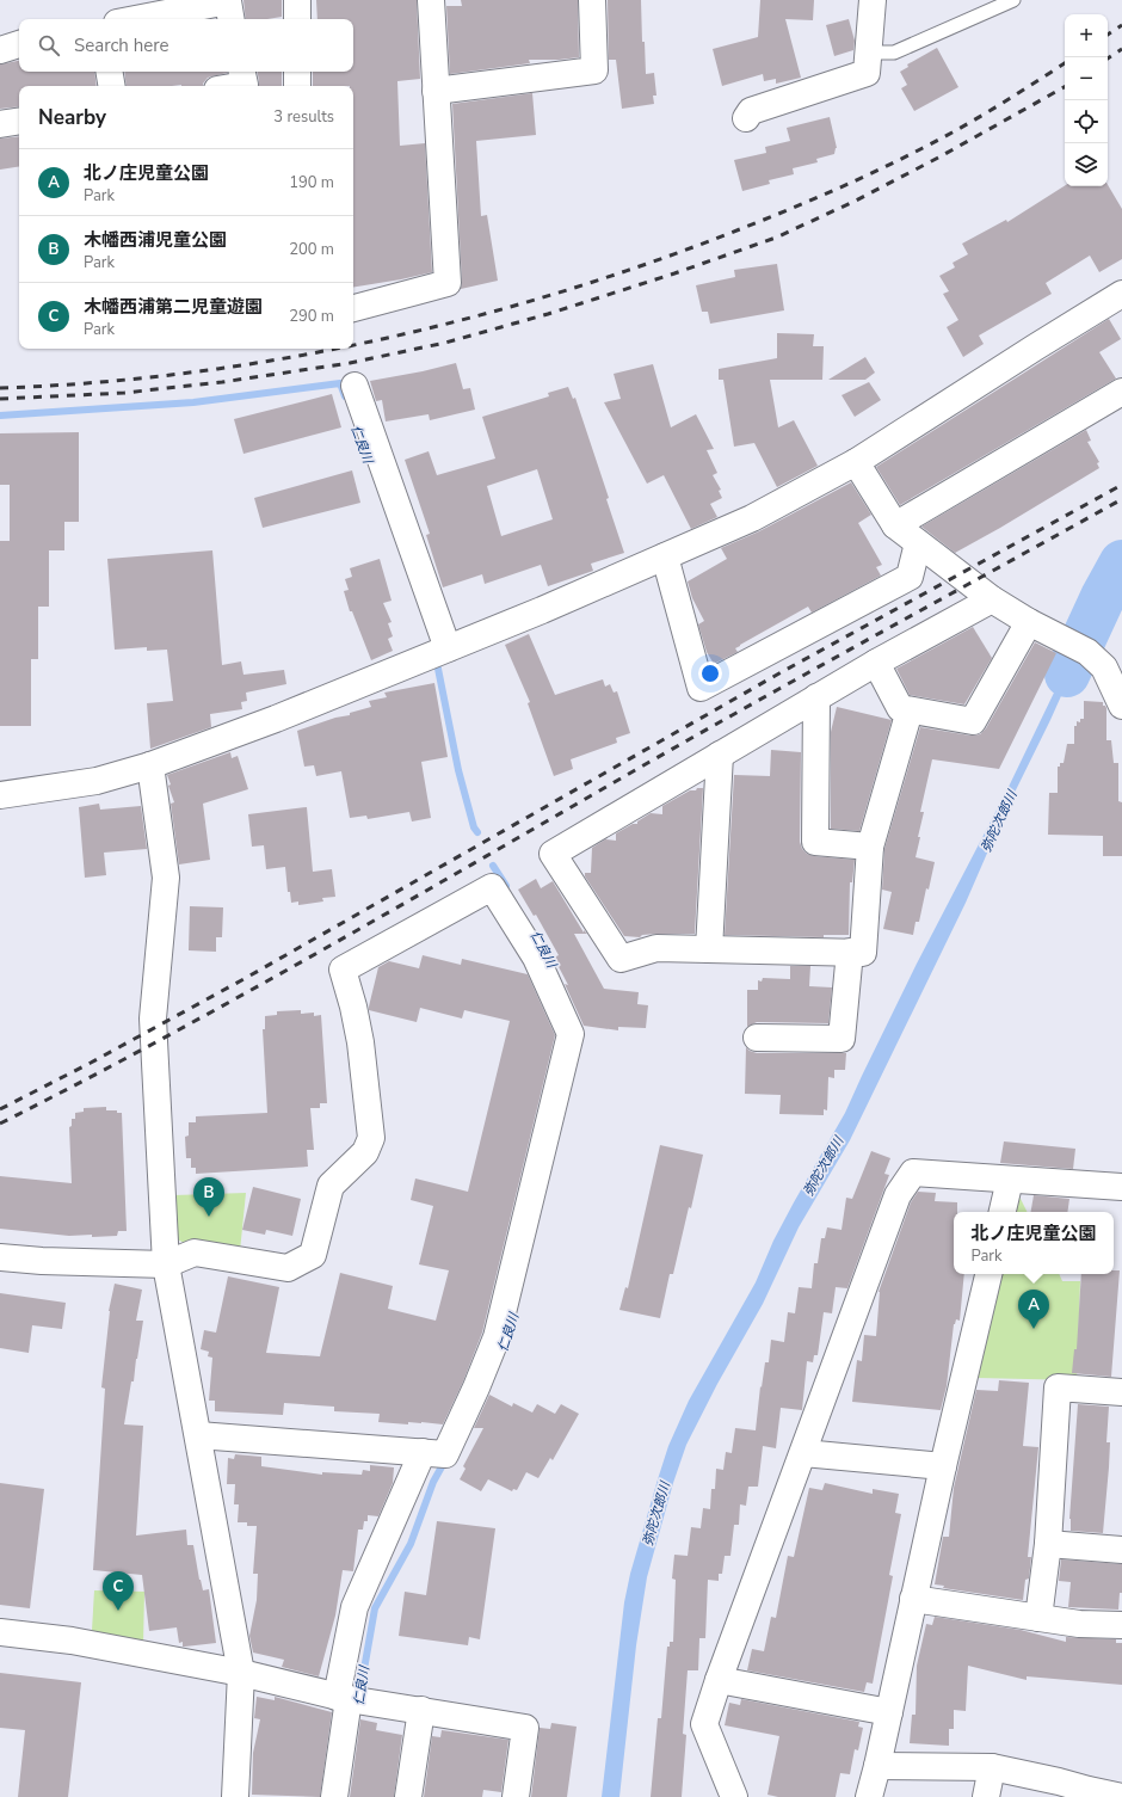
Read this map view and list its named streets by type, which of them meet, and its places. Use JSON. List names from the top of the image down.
{
  "water": ["仁良川", "弥陀次郎川"],
  "page": {
    "map_buttons": ["+", "−"],
    "search": "Search here",
    "heading": ["Nearby", "3 results"],
    "list": [
      {
        "mark": "A",
        "name": "北ノ庄児童公園",
        "note": "Park",
        "value": "190 m"
      },
      {
        "mark": "B",
        "name": "木幡西浦児童公園",
        "note": "Park",
        "value": "200 m"
      },
      {
        "mark": "C",
        "name": "木幡西浦第二児童遊園",
        "note": "Park",
        "value": "290 m"
      }
    ],
    "pins": ["B", "A", "C"],
    "popup": ["北ノ庄児童公園", "Park"]
  }
}
